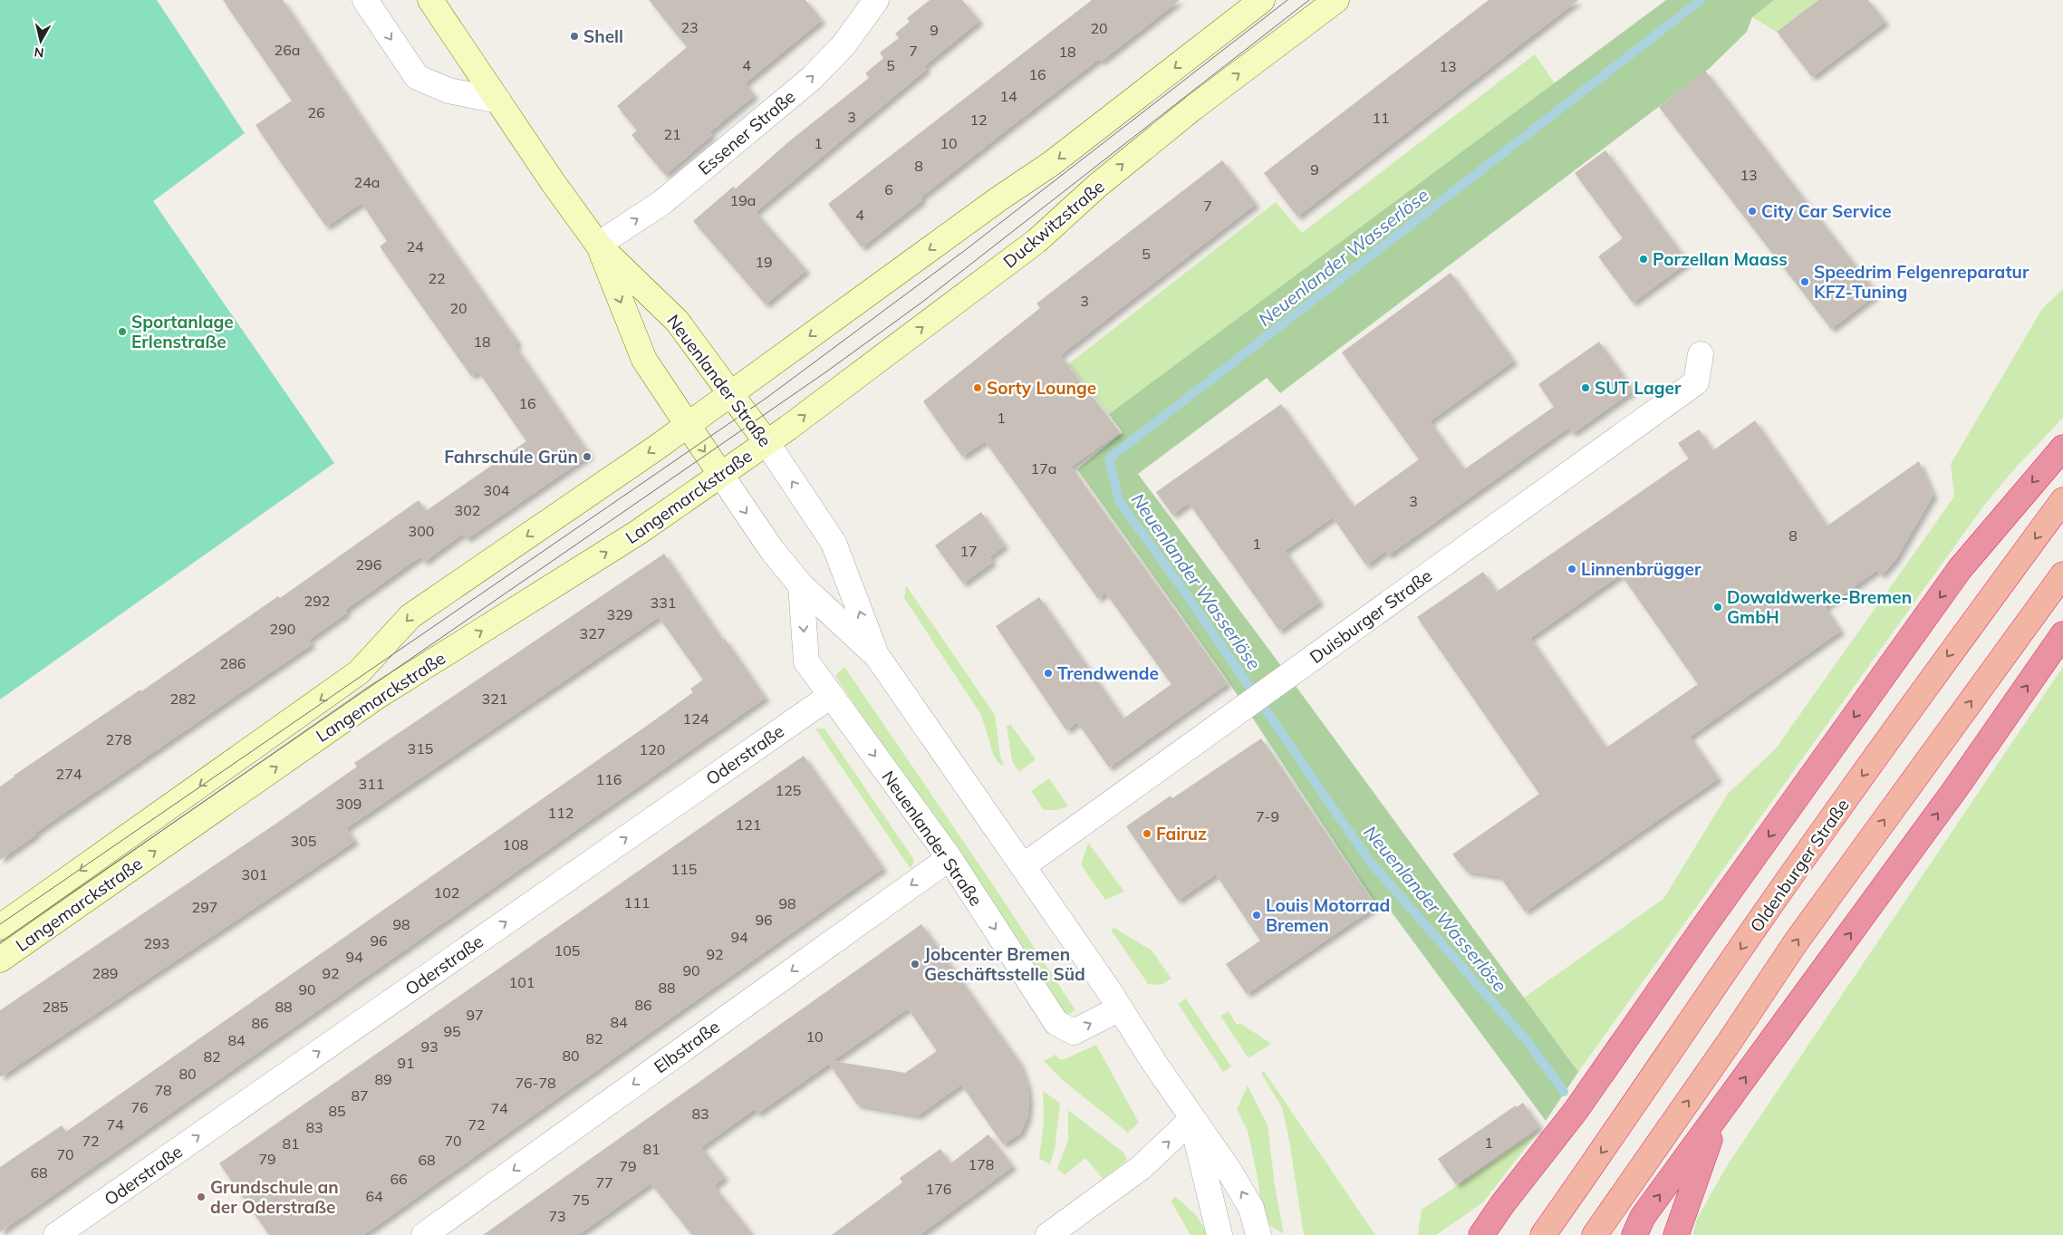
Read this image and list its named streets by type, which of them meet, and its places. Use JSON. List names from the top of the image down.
{
  "streets": {
    "highway": ["Oldenburger Straße"],
    "main road": ["Duckwitzstraße", "Neuenlander Straße", "Langemarckstraße"],
    "street": [
      "Essener Straße",
      "Duisburger Straße",
      "Oderstraße",
      "Elbstraße"
    ]
  },
  "crossings": [
    ["Essener Straße", "Neuenlander Straße"],
    ["Duckwitzstraße", "Neuenlander Straße"],
    ["Duckwitzstraße", "Langemarckstraße"],
    ["Neuenlander Straße", "Langemarckstraße"],
    ["Neuenlander Straße", "Duisburger Straße"],
    ["Neuenlander Straße", "Oderstraße"],
    ["Neuenlander Straße", "Elbstraße"]
  ],
  "one_way": ["Essener Straße", "Oderstraße", "Elbstraße"],
  "water": ["Neuenlander Wasserlöse"],
  "places": [
    "Shell",
    "City Car Service",
    "Porzellan Maass",
    "Speedrim Felgenreparatur KFZ-Tuning",
    "Sportanlage Erlenstraße",
    "Sorty Lounge",
    "SUT Lager",
    "Fahrschule Grün",
    "Linnenbrügger",
    "Dowaldwerke-Bremen GmbH",
    "Trendwende",
    "Fairuz",
    "Louis Motorrad Bremen",
    "Jobcenter Bremen Geschäftsstelle Süd",
    "Grundschule an der Oderstraße"
  ],
  "house_numbers": [
    "23",
    "20",
    "9",
    "26a",
    "7",
    "18",
    "4",
    "5",
    "13",
    "16",
    "14",
    "26",
    "3",
    "11",
    "12",
    "21",
    "1",
    "10",
    "8",
    "9",
    "13",
    "24a",
    "6",
    "19a",
    "7",
    "4",
    "24",
    "5",
    "19",
    "22",
    "3",
    "20",
    "18",
    "16",
    "1",
    "17a",
    "304",
    "3",
    "302",
    "300",
    "8",
    "1",
    "17",
    "296",
    "292",
    "331",
    "329",
    "290",
    "327",
    "286",
    "282",
    "321",
    "124",
    "278",
    "315",
    "120",
    "274",
    "116",
    "311",
    "125",
    "309",
    "112",
    "7-9",
    "121",
    "305",
    "108",
    "115",
    "301",
    "102",
    "111",
    "98",
    "297",
    "96",
    "98",
    "94",
    "96",
    "293",
    "105",
    "92",
    "94",
    "90",
    "289",
    "92",
    "101",
    "88",
    "90",
    "86",
    "285",
    "88",
    "97",
    "84",
    "86",
    "95",
    "10",
    "82",
    "84",
    "93",
    "80",
    "82",
    "91",
    "80",
    "89",
    "76-78",
    "78",
    "87",
    "76",
    "74",
    "85",
    "83",
    "74",
    "72",
    "83",
    "72",
    "70",
    "1",
    "81",
    "81",
    "70",
    "79",
    "68",
    "178",
    "79",
    "68",
    "66",
    "77",
    "176",
    "64",
    "75",
    "73"
  ],
  "north": "bottom"
}
